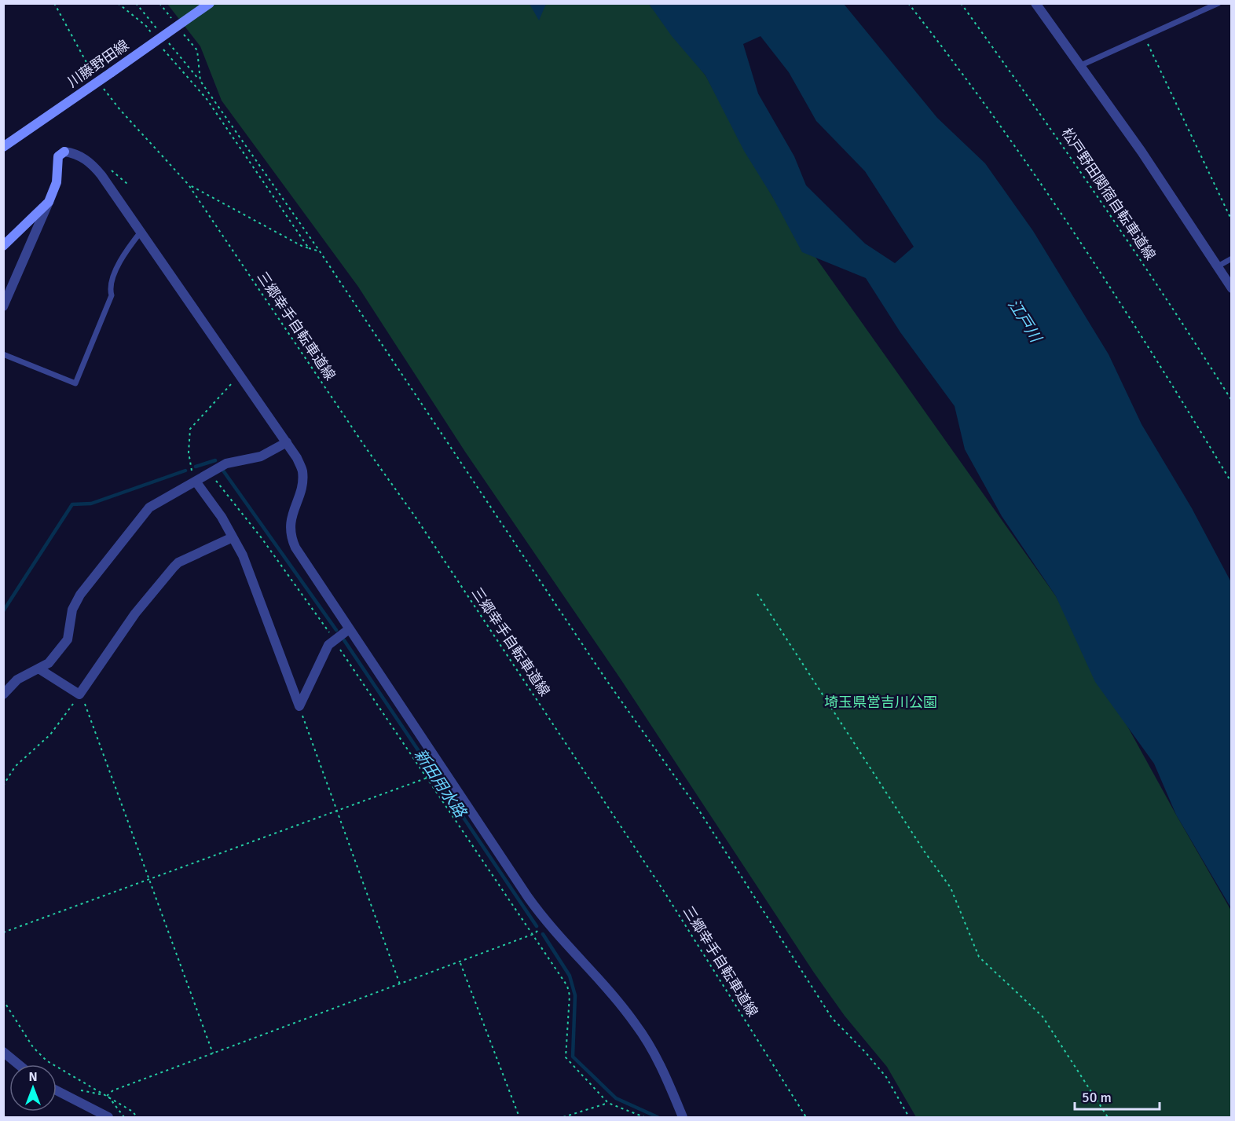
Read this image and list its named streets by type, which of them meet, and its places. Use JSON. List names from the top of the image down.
{
  "streets": {
    "main road": ["川藤野田線"],
    "path": ["松戸野田関宿自転車道線", "三郷幸手自転車道線"]
  },
  "water": ["江戸川", "新田用水路"],
  "parks": ["埼玉県営吉川公園"],
  "scale_bar": "50 m",
  "north": "top"
}
